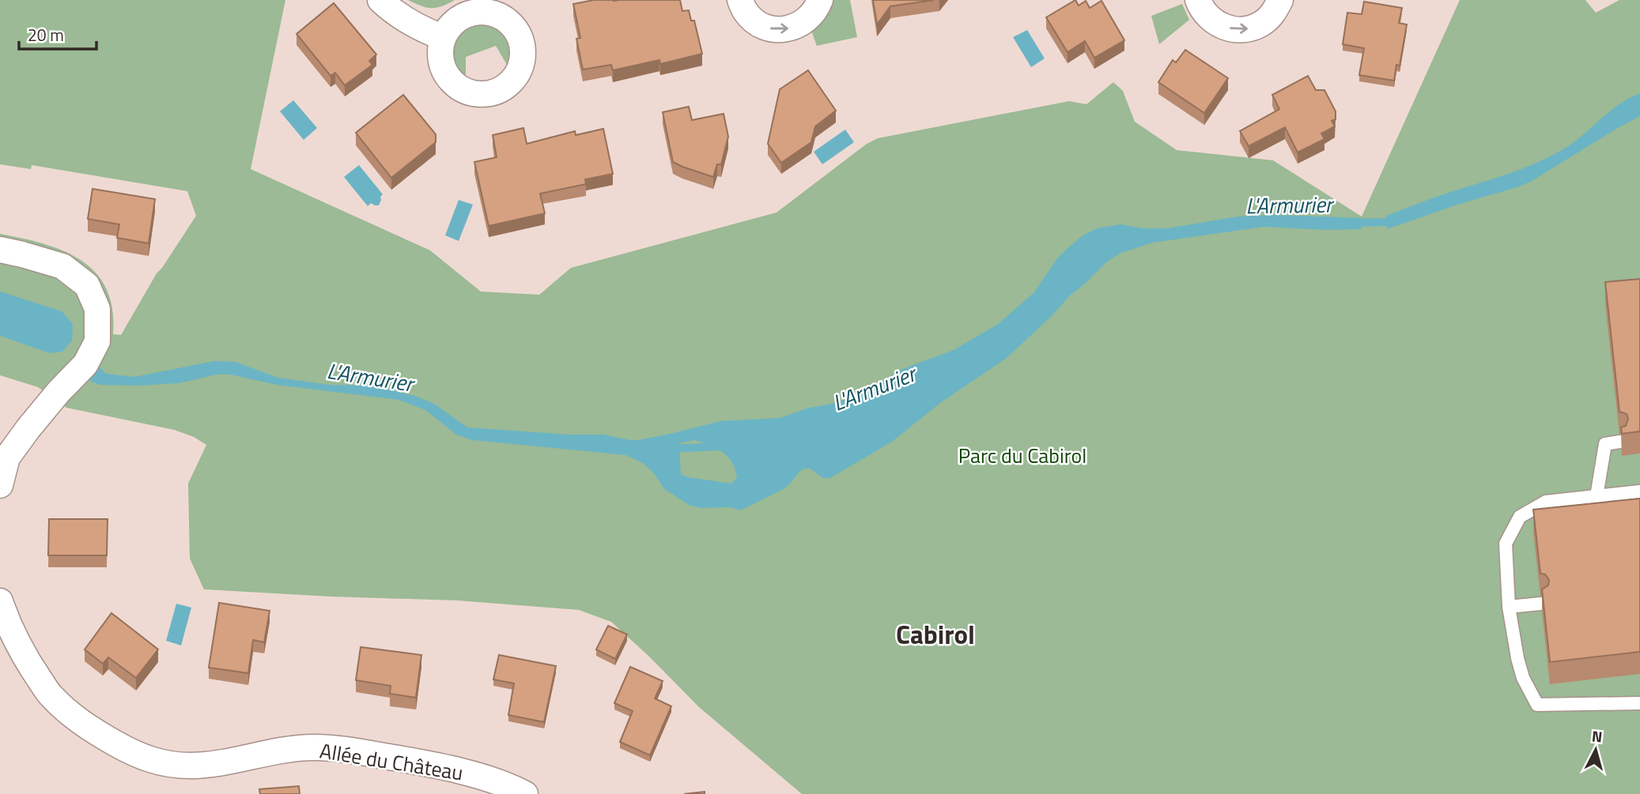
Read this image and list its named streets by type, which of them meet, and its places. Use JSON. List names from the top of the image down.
{
  "streets": {
    "street": ["Allée du Château"]
  },
  "districts": ["Cabirol"],
  "water": ["L'Armurier"],
  "parks": ["Parc du Cabirol"],
  "scale_bar": "20 m",
  "north": "top"
}
